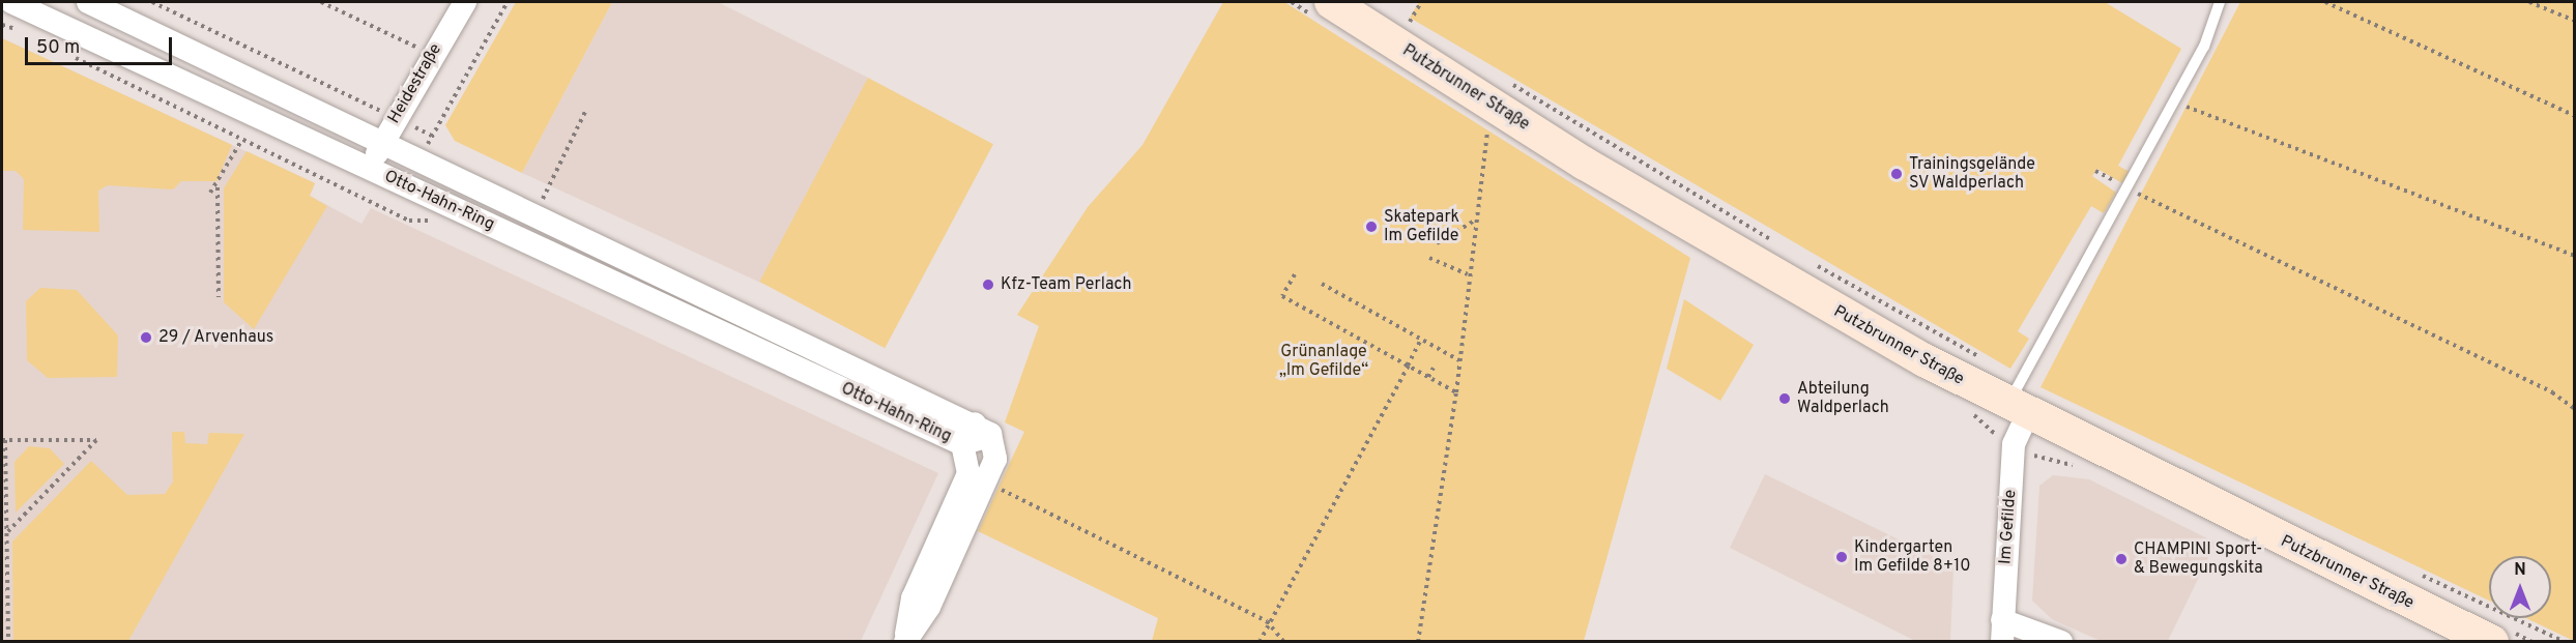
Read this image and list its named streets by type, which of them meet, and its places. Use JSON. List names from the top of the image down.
{
  "streets": {
    "main road": ["Putzbrunner Straße"],
    "street": ["Heidestraße", "Otto-Hahn-Ring", "Im Gefilde"]
  },
  "crossings": [
    ["Heidestraße", "Otto-Hahn-Ring"],
    ["Putzbrunner Straße", "Im Gefilde"]
  ],
  "parks": ["Grünanlage „Im Gefilde“"],
  "places": [
    "Trainingsgelände SV Waldperlach",
    "Skatepark Im Gefilde",
    "Kfz-Team Perlach",
    "29 / Arvenhaus",
    "Abteilung Waldperlach",
    "Kindergarten Im Gefilde 8+10",
    "CHAMPINI Sport- & Bewegungskita"
  ],
  "scale_bar": "50 m",
  "north": "top"
}
